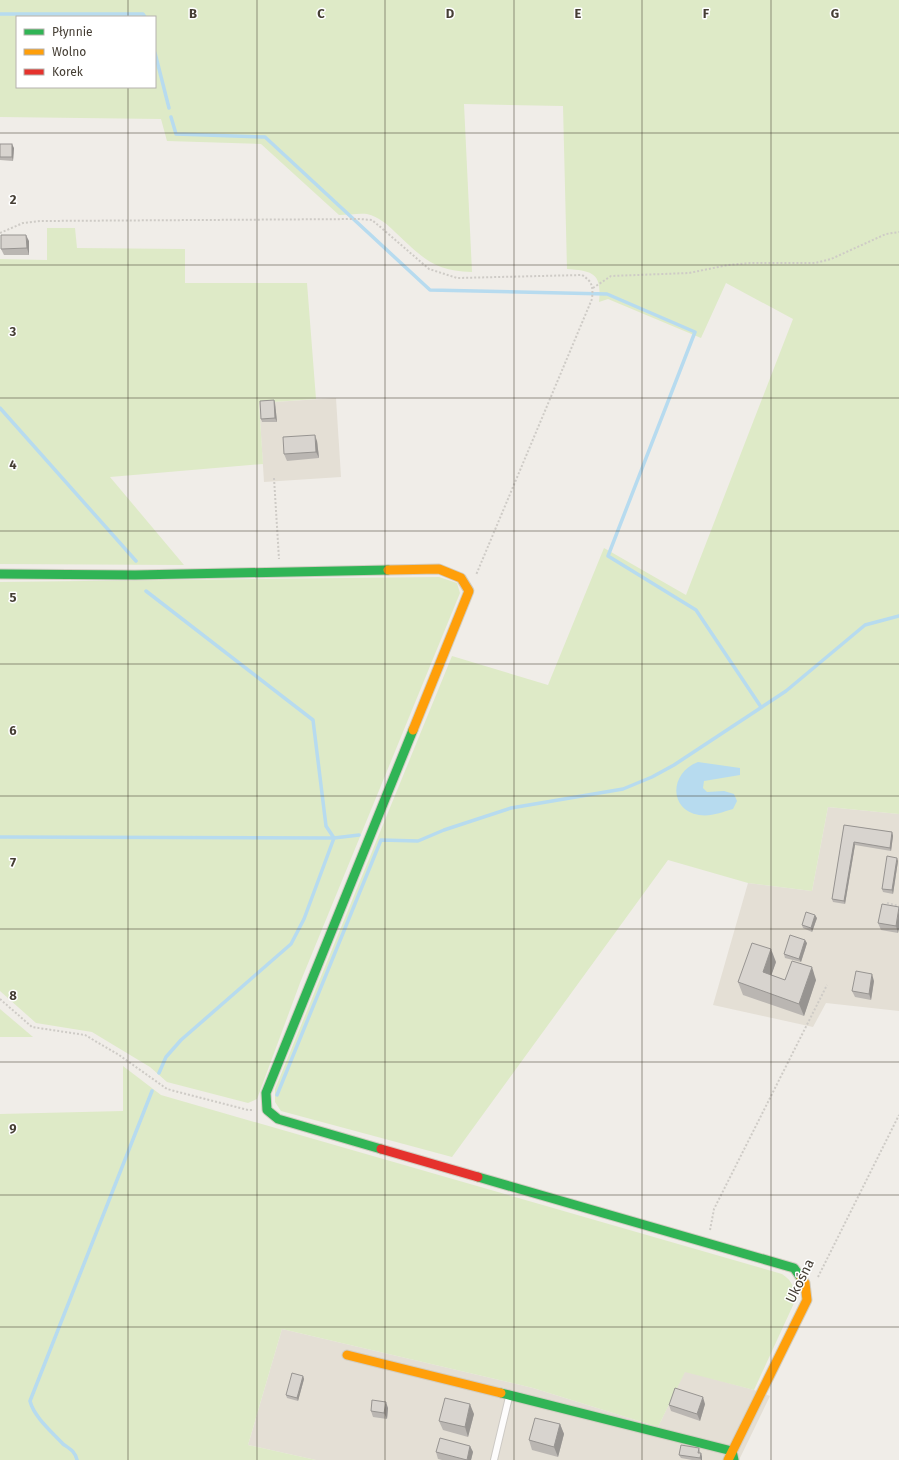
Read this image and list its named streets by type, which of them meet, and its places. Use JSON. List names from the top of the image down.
{
  "streets": {
    "street": ["Ukośna"]
  },
  "legend": ["Płynnie", "Wolno", "Korek"],
  "grid": {
    "columns": [
      "B",
      "C",
      "D",
      "E",
      "F",
      "G"
    ],
    "rows": [
      "2",
      "3",
      "4",
      "5",
      "6",
      "7",
      "8",
      "9"
    ]
  }
}
